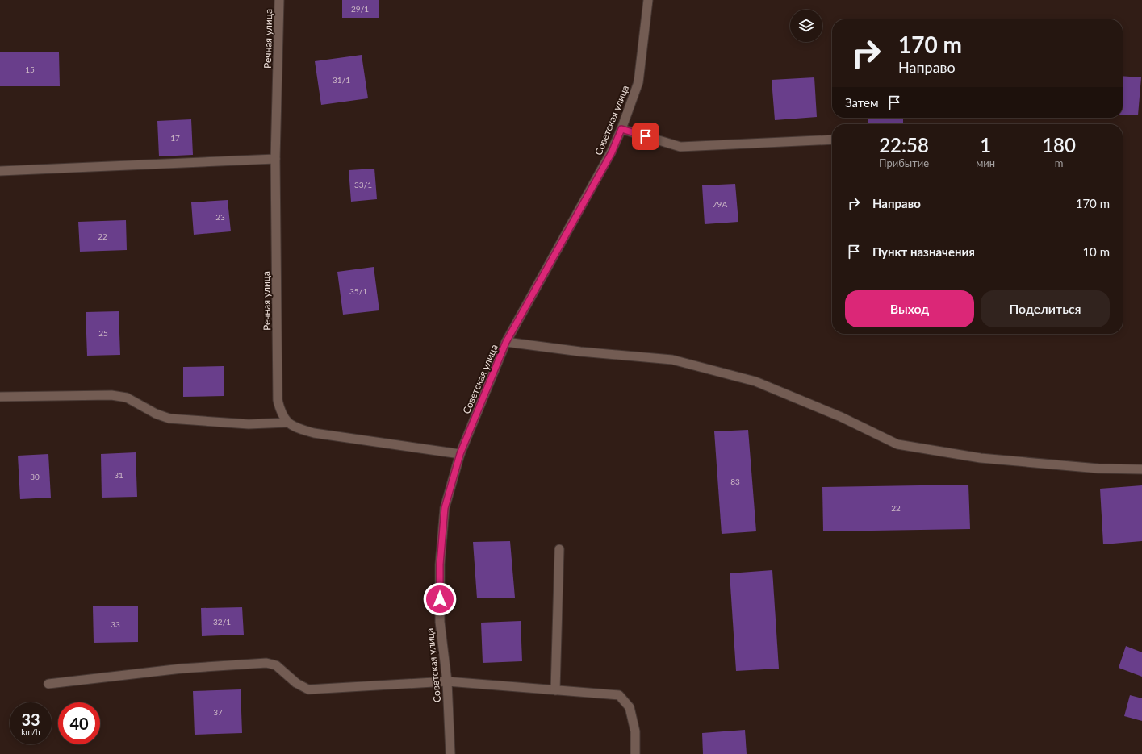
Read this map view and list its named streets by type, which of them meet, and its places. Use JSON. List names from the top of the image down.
{
  "streets": {
    "street": ["Речная улица", "Советская улица"]
  },
  "house_numbers": [
    "29/1",
    "15",
    "31/1",
    "17",
    "33/1",
    "79А",
    "23",
    "22",
    "35/1",
    "25",
    "31",
    "30",
    "83",
    "22",
    "32/1",
    "33",
    "37"
  ],
  "page": {
    "turn": ["170 m", "Направо"],
    "then": "Затем",
    "eta": [
      "22:58",
      "Прибытие",
      "1",
      "мин",
      "180",
      "m"
    ],
    "list": [
      {
        "name": "Направо",
        "value": "170 m"
      },
      {
        "name": "Пункт назначения",
        "value": "10 m"
      }
    ],
    "buttons": ["Выход", "Поделиться"],
    "speed": "33 km/h",
    "limit": "40"
  }
}
